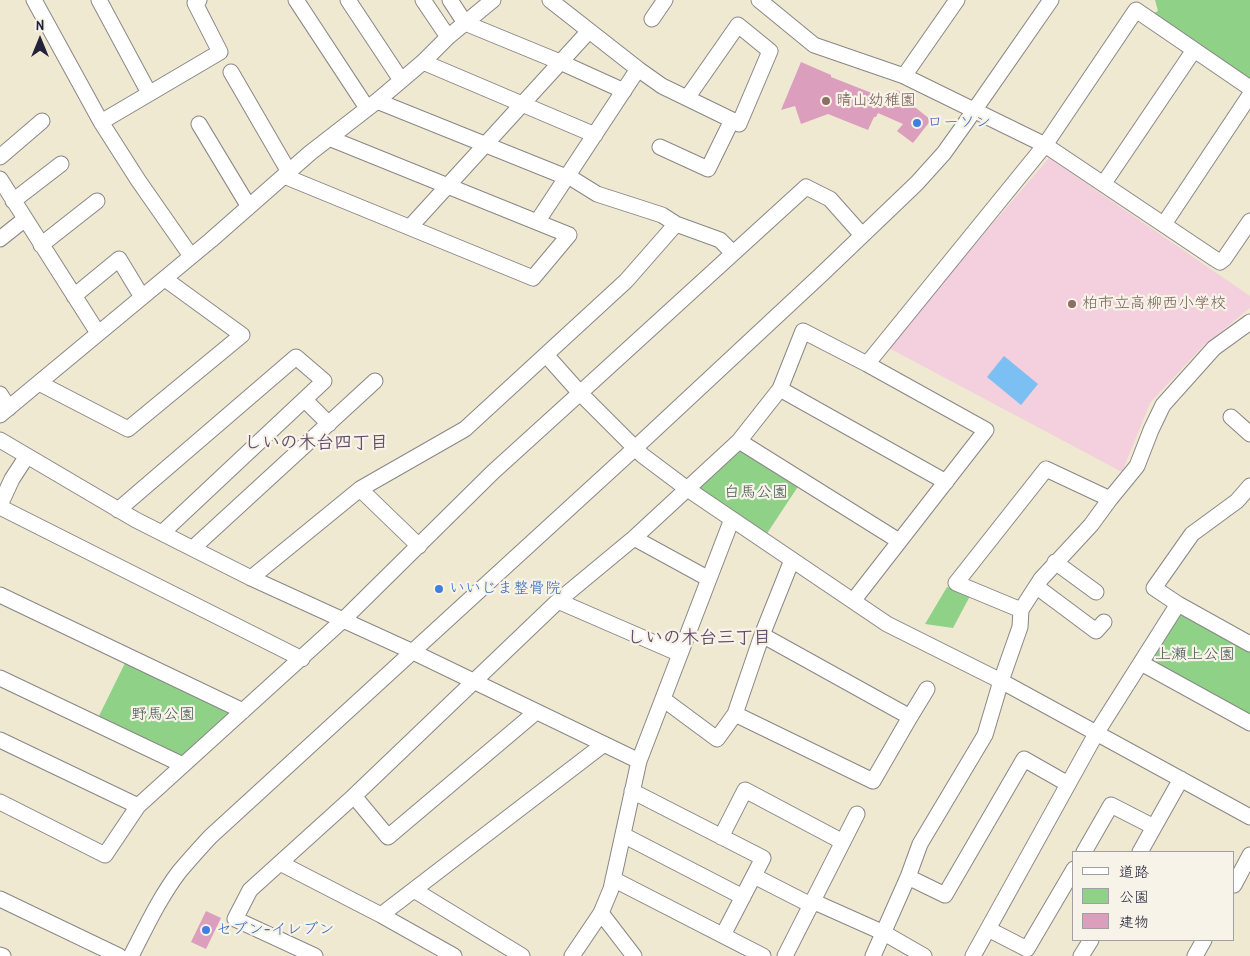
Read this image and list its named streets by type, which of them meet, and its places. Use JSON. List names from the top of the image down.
{
  "districts": ["しいの木台四丁目", "しいの木台三丁目"],
  "parks": ["白馬公園", "上瀬上公園", "野馬公園"],
  "places": [
    "晴山幼稚園",
    "ローソン",
    "柏市立高柳西小学校",
    "いいじま整骨院",
    "セブン-イレブン"
  ],
  "legend": ["道路", "公園", "建物"],
  "north": "top"
}
